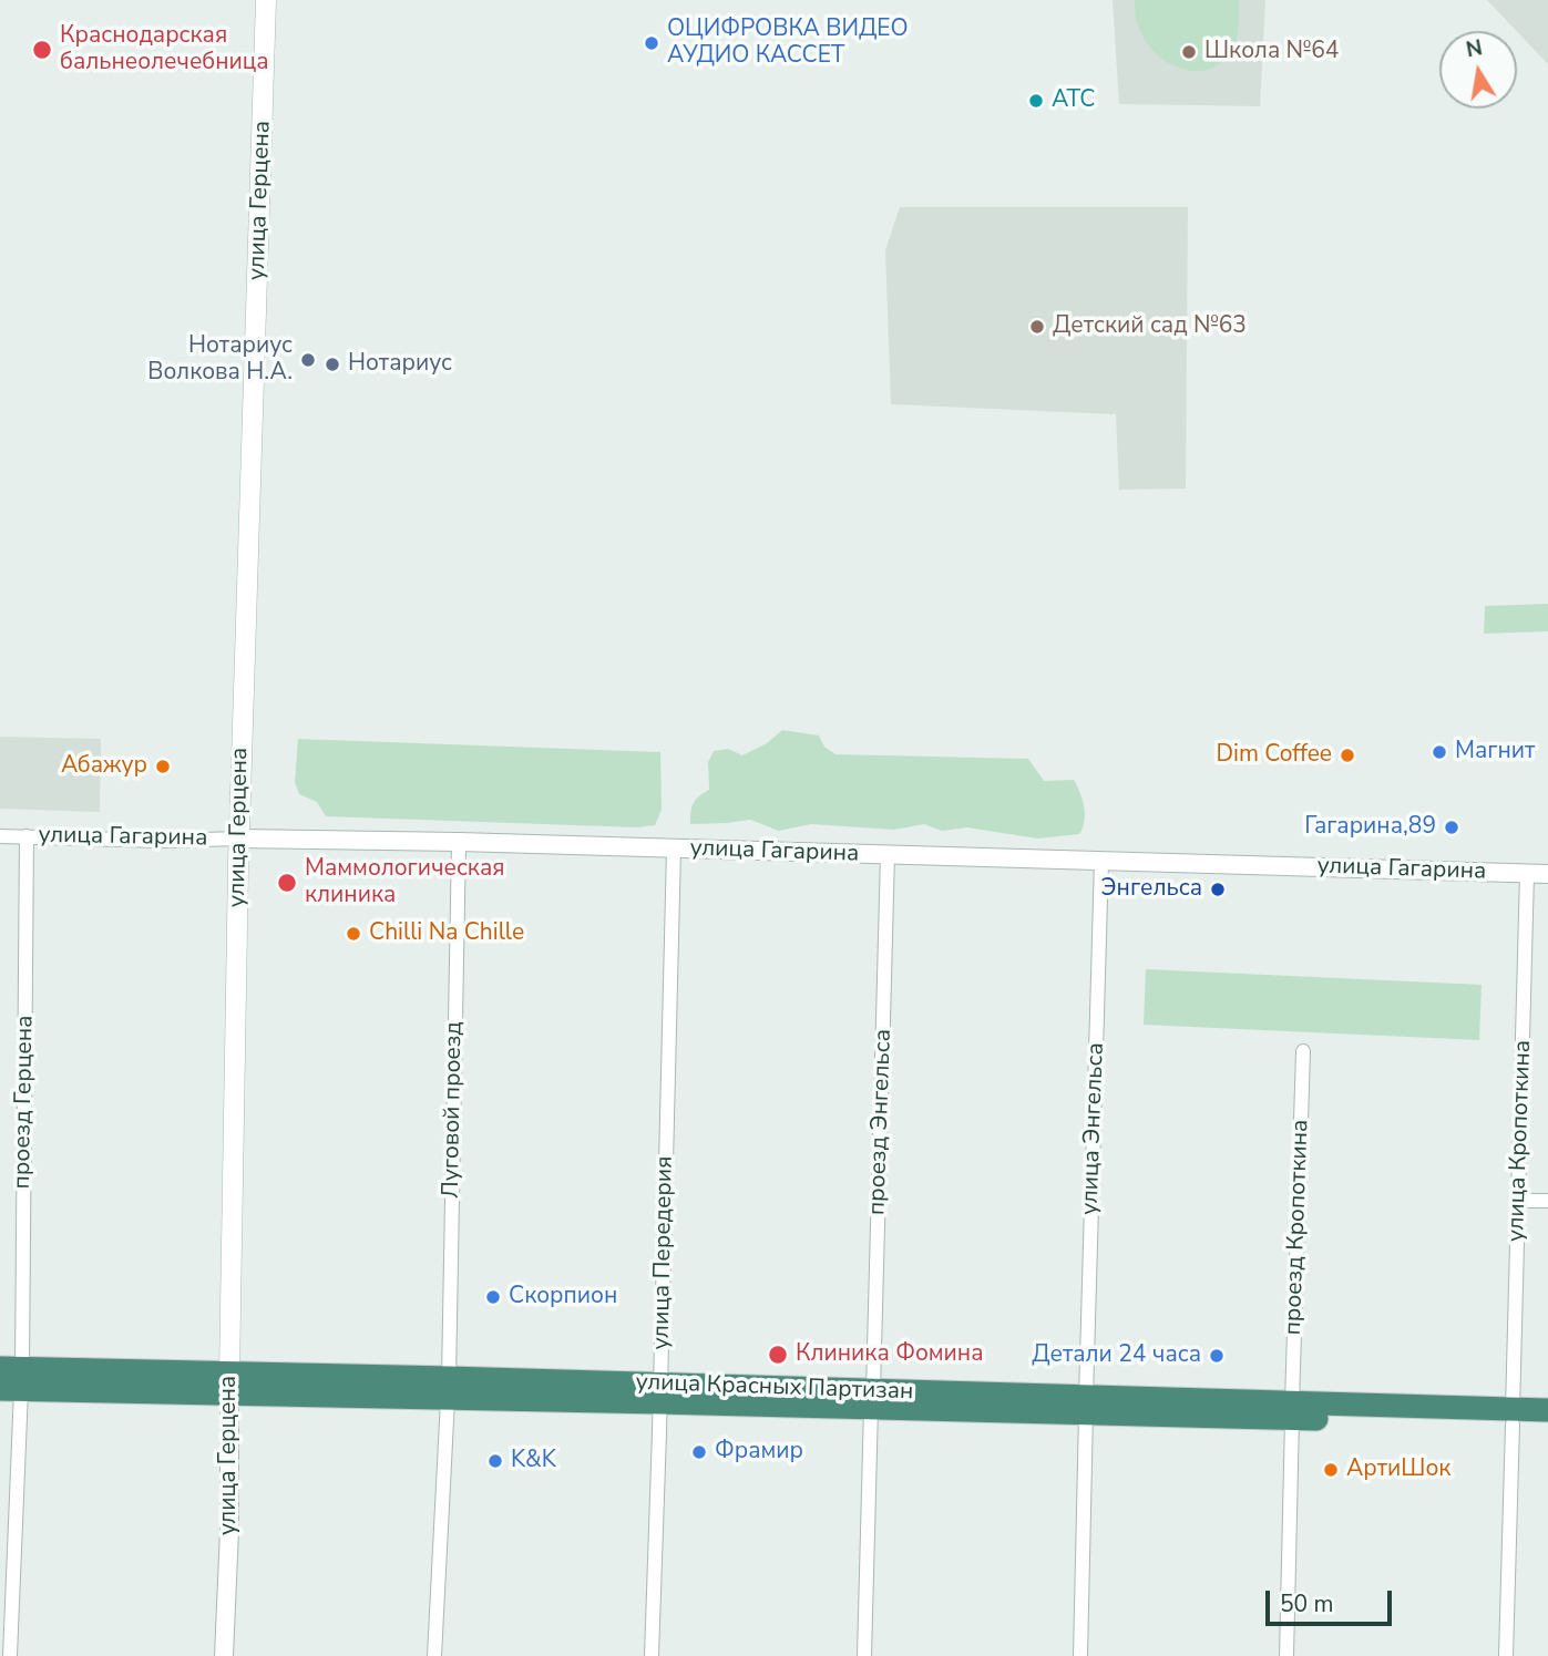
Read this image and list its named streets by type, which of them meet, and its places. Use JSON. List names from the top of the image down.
{
  "streets": {
    "highway": ["улица Красных Партизан"],
    "main road": ["улица Герцена"],
    "street": [
      "улица Гагарина",
      "проезд Герцена",
      "Луговой проезд",
      "проезд Энгельса",
      "улица Энгельса",
      "улица Кропоткина",
      "проезд Кропоткина",
      "улица Передерия"
    ]
  },
  "crossings": [
    ["улица Герцена", "улица Гагарина"],
    ["улица Герцена", "улица Красных Партизан"],
    ["улица Гагарина", "проезд Герцена"],
    ["улица Гагарина", "Луговой проезд"],
    ["улица Гагарина", "проезд Энгельса"],
    ["улица Гагарина", "улица Энгельса"],
    ["улица Гагарина", "улица Кропоткина"],
    ["улица Гагарина", "улица Передерия"],
    ["проезд Герцена", "улица Красных Партизан"],
    ["Луговой проезд", "улица Красных Партизан"],
    ["проезд Энгельса", "улица Красных Партизан"],
    ["улица Энгельса", "улица Красных Партизан"],
    ["улица Кропоткина", "улица Красных Партизан"],
    ["проезд Кропоткина", "улица Красных Партизан"],
    ["улица Передерия", "улица Красных Партизан"]
  ],
  "places": [
    "ОЦИФРОВКА ВИДЕО АУДИО КАССЕТ",
    "Краснодарская бальнеолечебница",
    "Школа №64",
    "АТС",
    "Детский сад №63",
    "Нотариус Волкова Н.А.",
    "Нотариус",
    "Магнит",
    "Dim Coffee",
    "Абажур",
    "Гагарина,89",
    "Маммологическая клиника",
    "Энгельса",
    "Chilli Na Chille",
    "Скорпион",
    "Клиника Фомина",
    "Детали 24 часа",
    "Фрамир",
    "K&K",
    "АртиШок"
  ],
  "scale_bar": "50 m",
  "north": "top"
}
